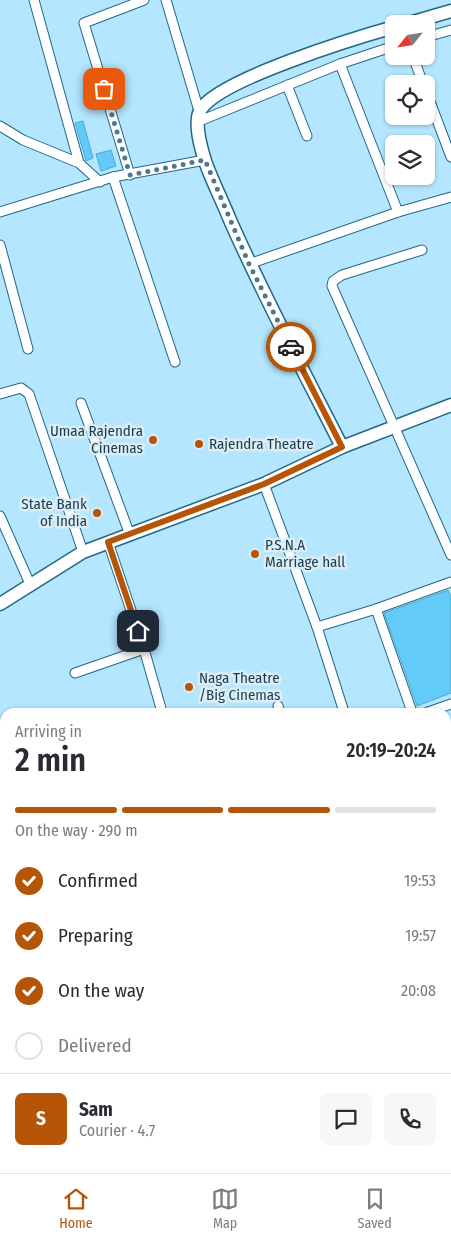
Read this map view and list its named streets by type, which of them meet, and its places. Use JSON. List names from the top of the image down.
{
  "places": [
    "Umaa Rajendra Cinemas",
    "Rajendra Theatre",
    "State Bank of India",
    "P.S.N.A Marriage hall",
    "Naga Theatre /Big Cinemas"
  ],
  "north": "bottom left",
  "page": {
    "heading": ["2 min", "Arriving in", "20:19–20:24"],
    "panel": ["Sam", "Courier · 4.7"],
    "bar": "On the way · 290 m",
    "list": [
      ["Confirmed", "19:53"],
      ["Preparing", "19:57"],
      ["On the way", "20:08"],
      "Delivered"
    ],
    "round": "S",
    "tabs": ["Home", "Map", "Saved"]
  }
}
